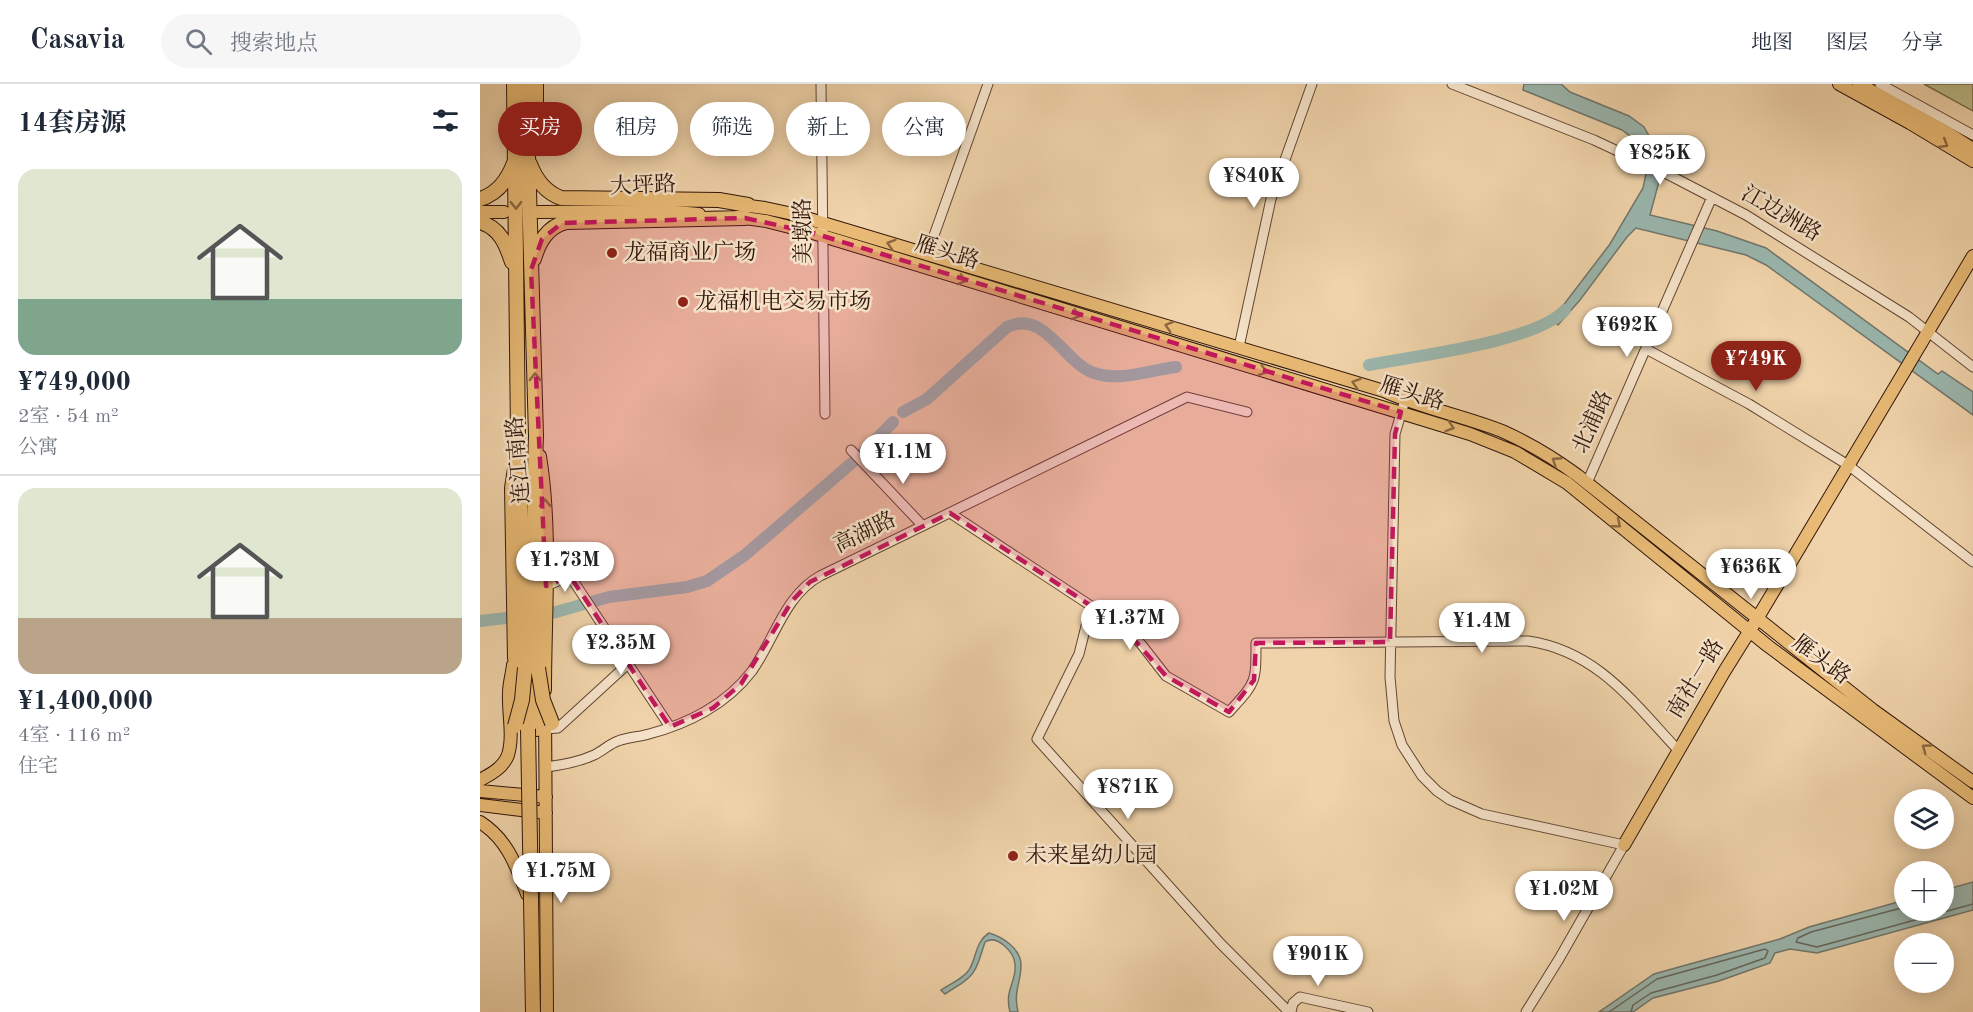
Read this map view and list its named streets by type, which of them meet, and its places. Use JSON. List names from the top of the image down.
{
  "streets": {
    "highway": ["连江南路"],
    "main road": ["大坪路", "雁头路", "南社一路"],
    "street": [
      "江边洲路",
      "美墩路",
      "北浦路",
      "高湖路"
    ]
  },
  "crossings": [
    ["大坪路", "雁头路"],
    ["江边洲路", "北浦路"],
    ["江边洲路", "南社一路"],
    ["美墩路", "雁头路"],
    ["雁头路", "北浦路"],
    ["雁头路", "南社一路"],
    ["连江南路", "高湖路"]
  ],
  "places": ["龙福商业广场", "龙福机电交易市场", "未来星幼儿园"],
  "page": {
    "header": "Casavia",
    "search": "搜索地点",
    "nav": ["地图", "图层", "分享"],
    "heading": "14套房源",
    "chip": [
      "买房",
      "租房",
      "筛选",
      "新上",
      "公寓"
    ],
    "price": [
      "¥825K",
      "¥840K",
      "¥692K",
      "¥749K",
      "¥1.1M",
      "¥1.73M",
      "¥636K",
      "¥1.37M",
      "¥1.4M",
      "¥2.35M",
      "¥871K",
      "¥1.75M",
      "¥1.02M",
      "¥901K"
    ],
    "list": [
      {
        "name": "¥749,000",
        "note": "2室 · 54 m² · 公寓"
      },
      {
        "name": "¥1,400,000",
        "note": "4室 · 116 m² · 住宅"
      }
    ],
    "map_buttons": ["+", "−"]
  }
}
